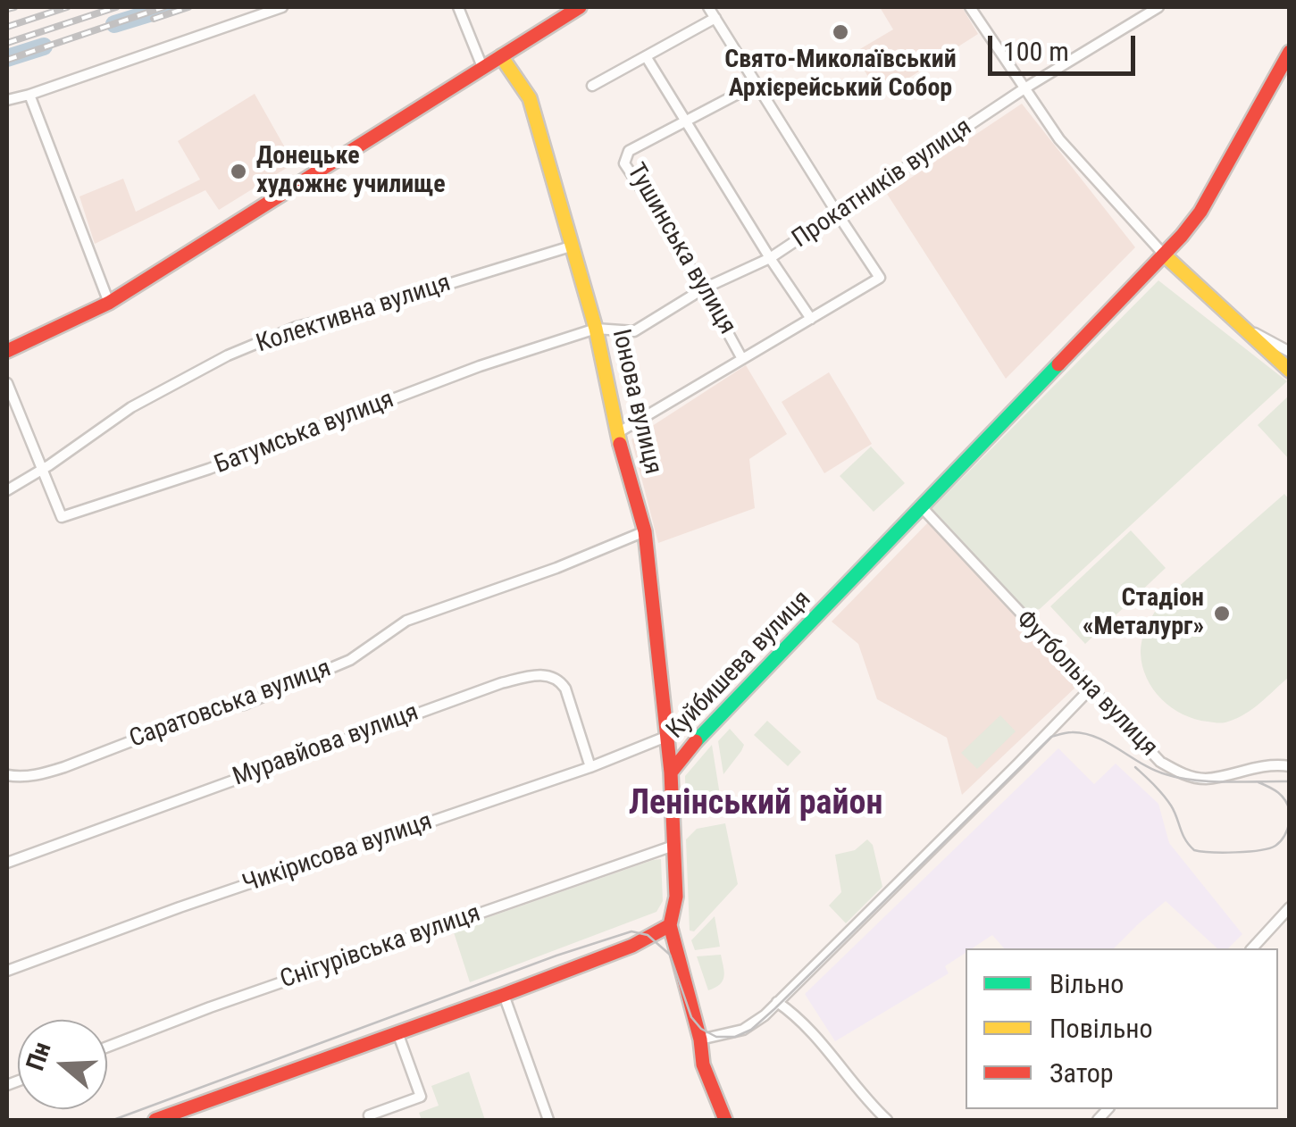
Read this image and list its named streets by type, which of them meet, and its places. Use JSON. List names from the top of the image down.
{
  "streets": {
    "main road": ["Іонова вулиця", "Куйбишева вулиця"],
    "street": [
      "Прокатників вулиця",
      "Тушинська вулиця",
      "Колективна вулиця",
      "Батумська вулиця",
      "Футбольна вулиця",
      "Саратовська вулиця",
      "Муравйова вулиця",
      "Чикірисова вулиця",
      "Снігурівська вулиця"
    ]
  },
  "crossings": [
    ["Прокатників вулиця", "Тушинська вулиця"],
    ["Прокатників вулиця", "Іонова вулиця"],
    ["Прокатників вулиця", "Батумська вулиця"],
    ["Колективна вулиця", "Іонова вулиця"],
    ["Колективна вулиця", "Батумська вулиця"],
    ["Іонова вулиця", "Батумська вулиця"],
    ["Іонова вулиця", "Куйбишева вулиця"],
    ["Іонова вулиця", "Саратовська вулиця"],
    ["Іонова вулиця", "Чикірисова вулиця"],
    ["Куйбишева вулиця", "Футбольна вулиця"],
    ["Куйбишева вулиця", "Снігурівська вулиця"],
    ["Муравйова вулиця", "Чикірисова вулиця"]
  ],
  "districts": ["Ленінський район"],
  "places": ["Свято-Миколаївський Архієрейський Собор", "Донецьке художнє училище", "Стадіон «Металург»"],
  "legend": ["Вільно", "Повільно", "Затор"],
  "scale_bar": "100 m",
  "north": "left"
}
